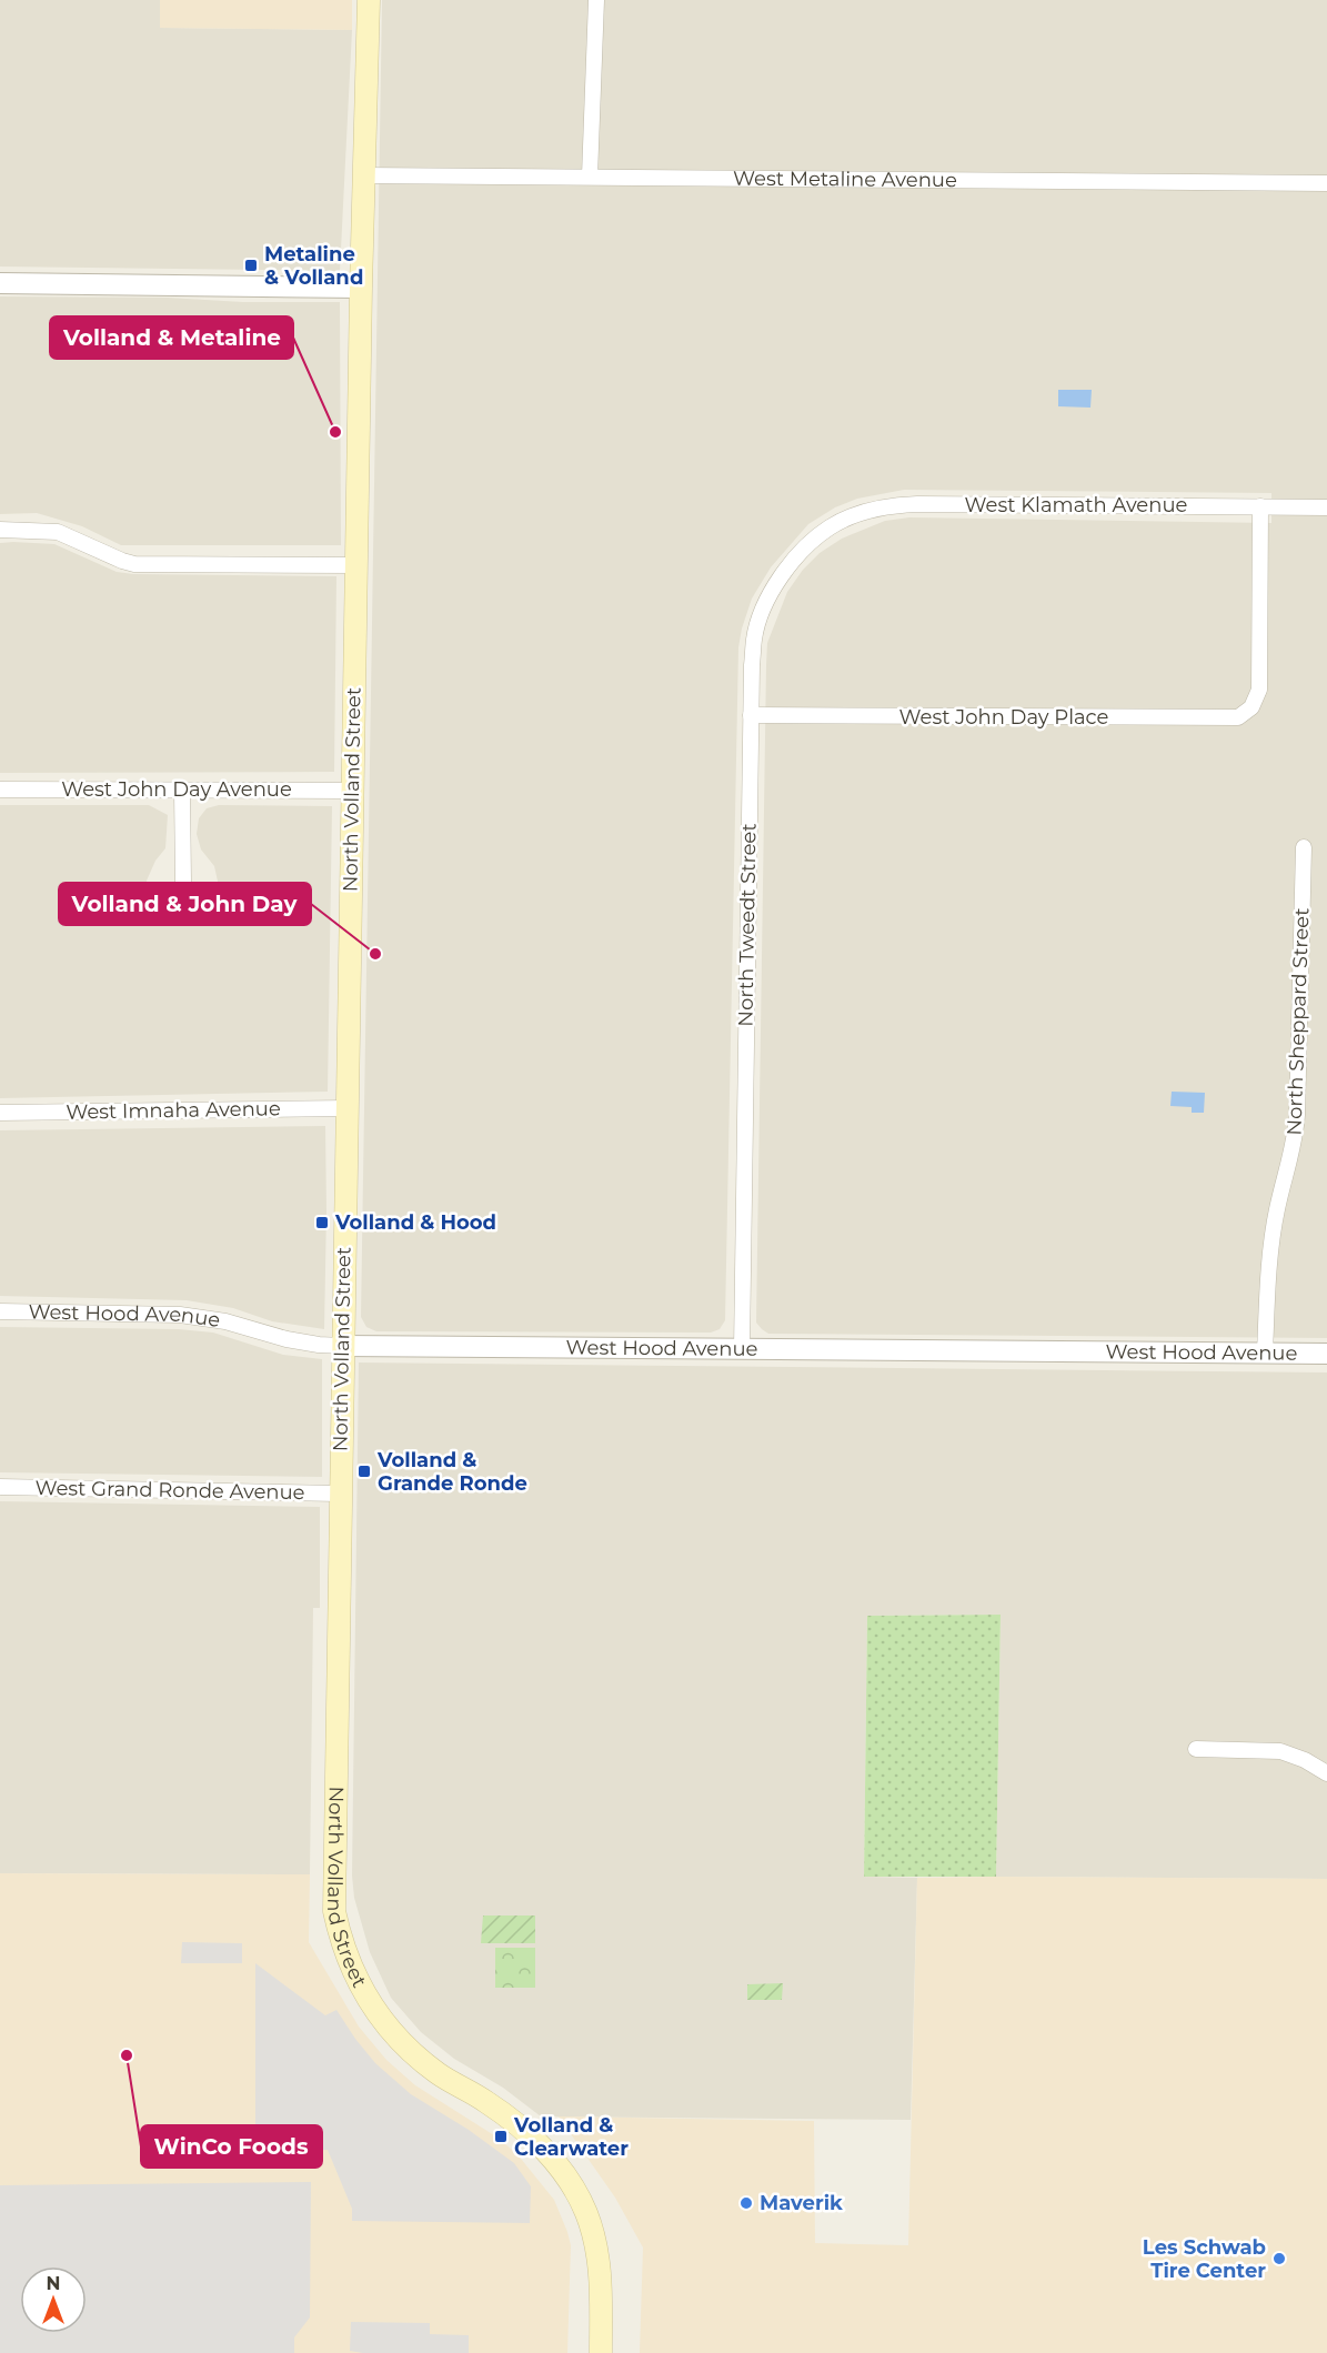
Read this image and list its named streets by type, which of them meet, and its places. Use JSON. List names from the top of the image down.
{
  "streets": {
    "main road": ["North Volland Street"],
    "street": [
      "West Metaline Avenue",
      "West Klamath Avenue",
      "West John Day Place",
      "West John Day Avenue",
      "North Tweedt Street",
      "North Sheppard Street",
      "West Imnaha Avenue",
      "West Hood Avenue",
      "West Grand Ronde Avenue"
    ]
  },
  "crossings": [
    ["West Metaline Avenue", "North Volland Street"],
    ["West Klamath Avenue", "West John Day Place"],
    ["West Klamath Avenue", "North Tweedt Street"],
    ["West John Day Place", "North Tweedt Street"],
    ["West John Day Avenue", "North Volland Street"],
    ["North Volland Street", "West Imnaha Avenue"],
    ["North Volland Street", "West Hood Avenue"],
    ["North Volland Street", "West Grand Ronde Avenue"],
    ["North Tweedt Street", "West Hood Avenue"],
    ["North Sheppard Street", "West Hood Avenue"]
  ],
  "places": {
    "transit": [
      "Metaline & Volland",
      "Volland & Hood",
      "Volland & Grande Ronde",
      "Volland & Clearwater"
    ],
    "other": [
      "Volland & Metaline",
      "Volland & John Day",
      "WinCo Foods",
      "Maverik",
      "Les Schwab Tire Center"
    ]
  },
  "north": "top"
}
